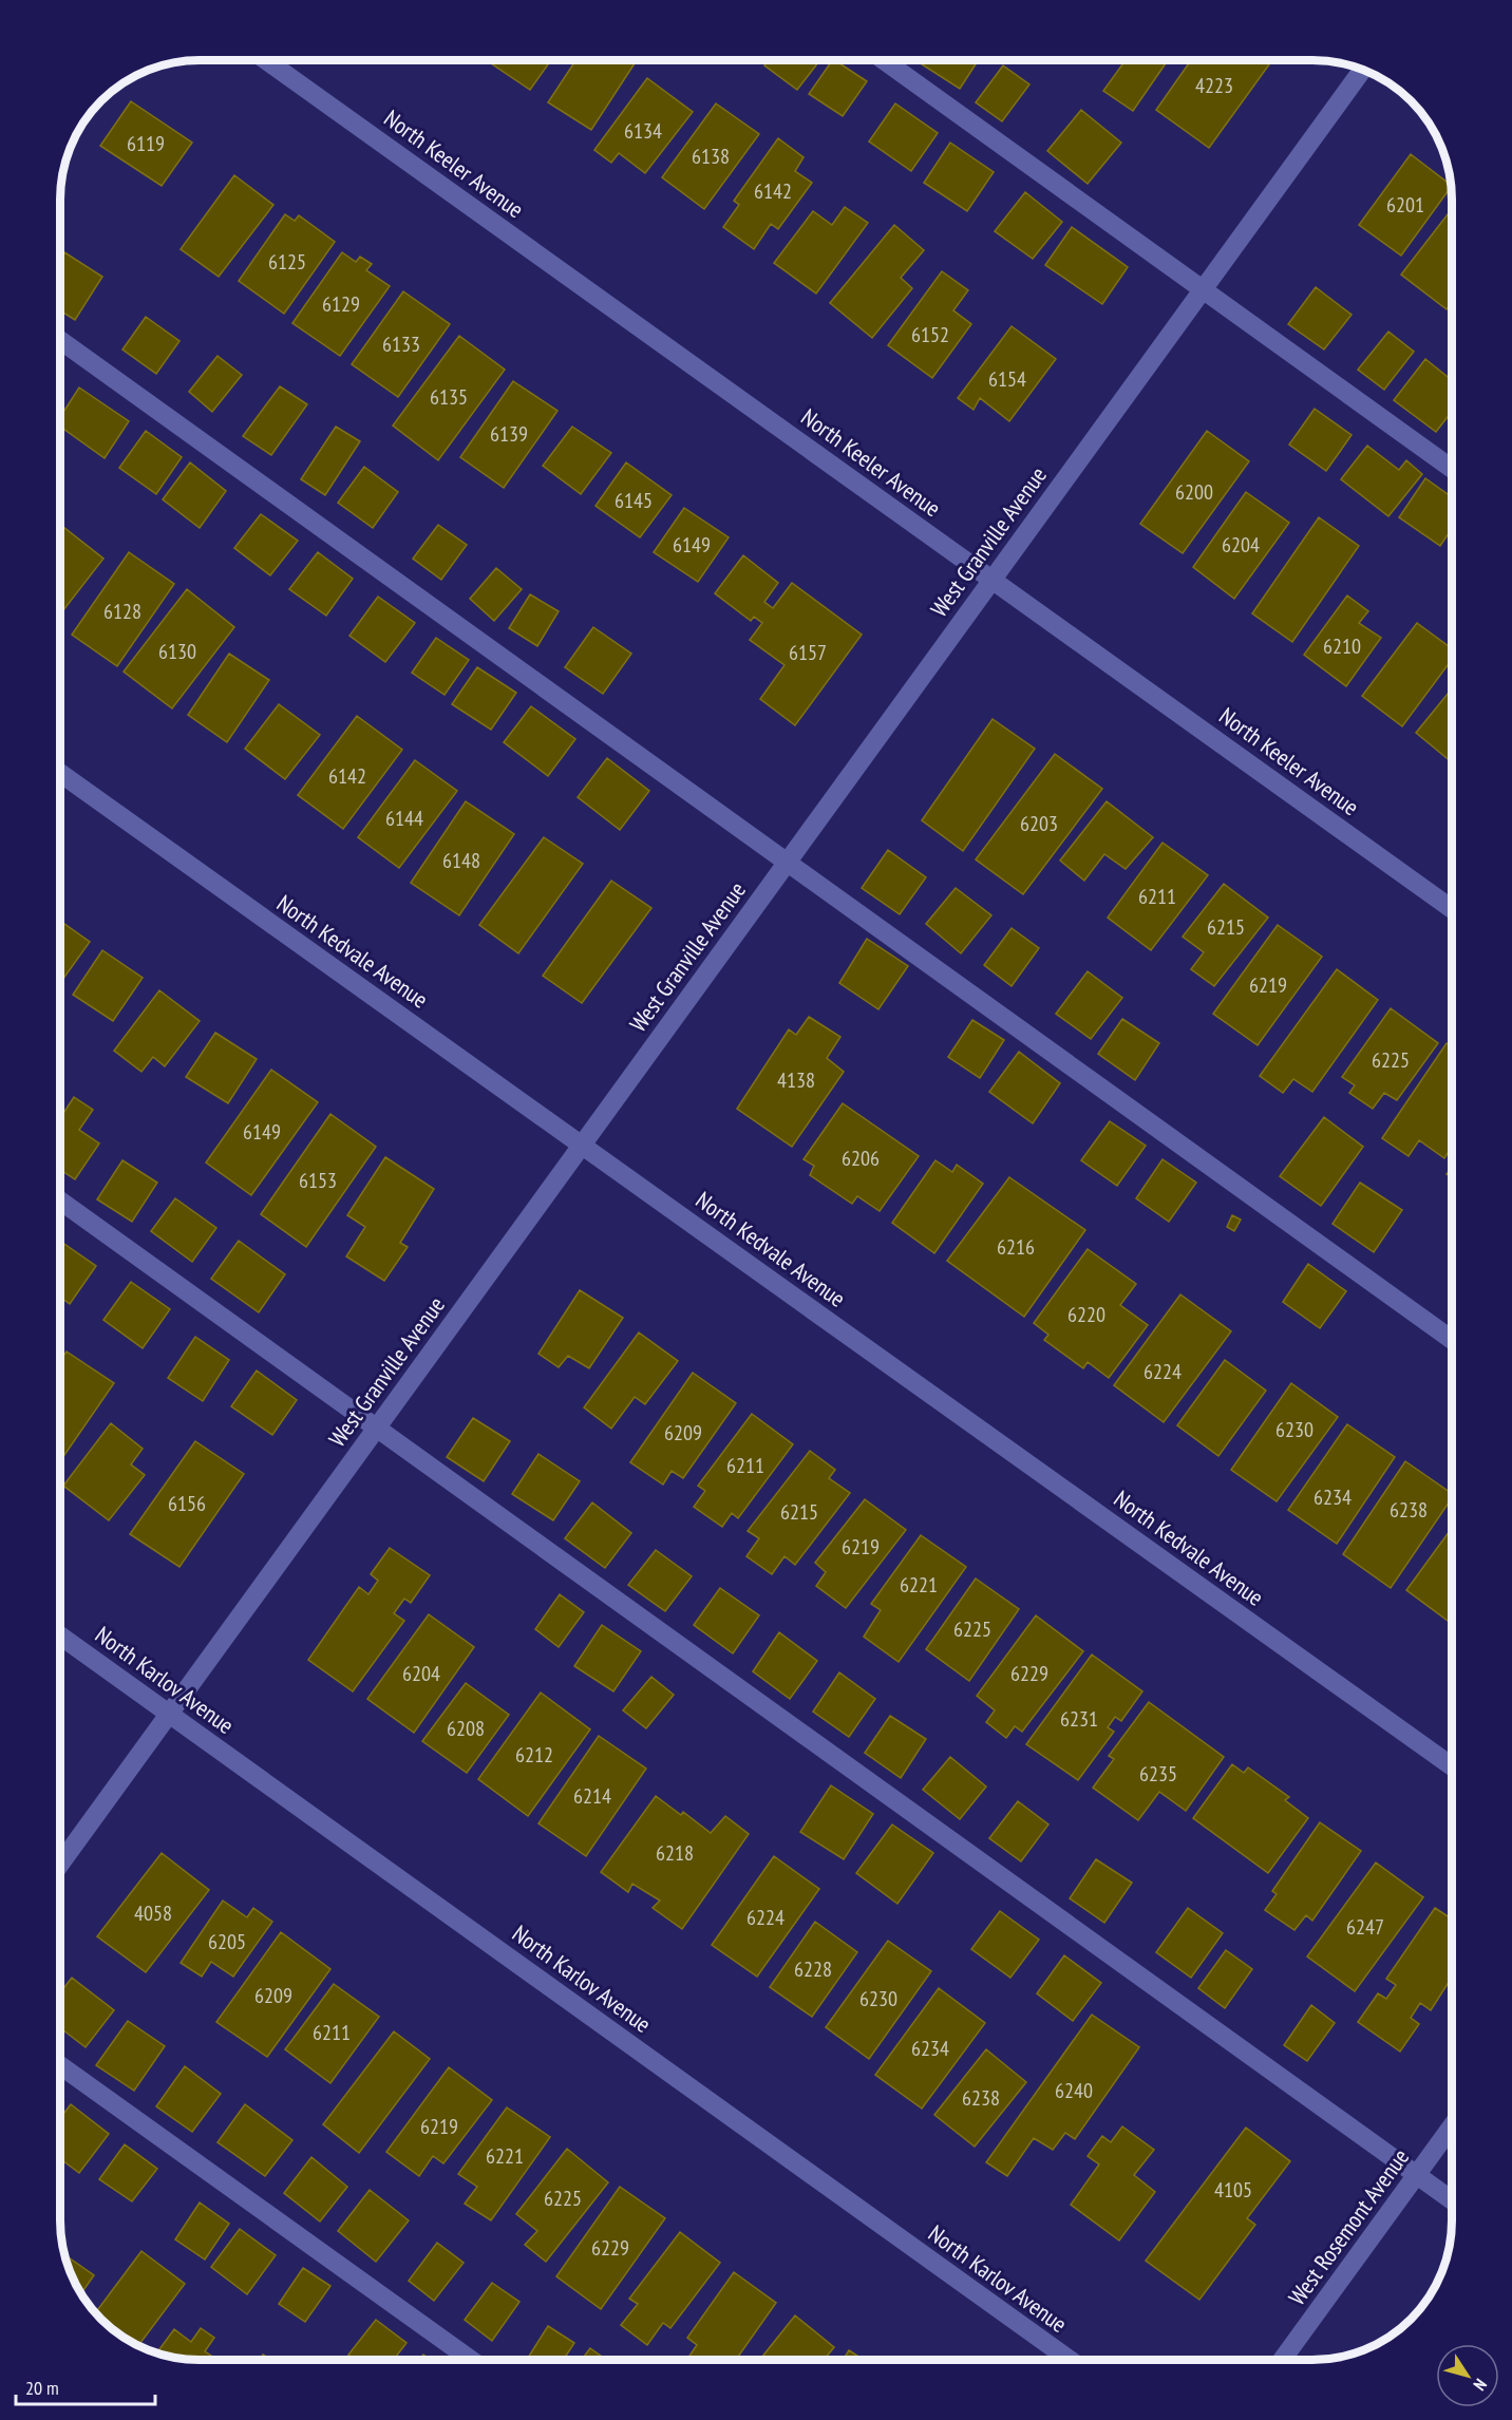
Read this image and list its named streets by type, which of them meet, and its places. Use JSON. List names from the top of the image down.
{
  "streets": {
    "street": [
      "North Keeler Avenue",
      "West Granville Avenue",
      "North Kedvale Avenue",
      "North Karlov Avenue",
      "West Rosemont Avenue"
    ]
  },
  "crossings": [
    ["North Keeler Avenue", "West Granville Avenue"],
    ["West Granville Avenue", "North Kedvale Avenue"],
    ["West Granville Avenue", "North Karlov Avenue"]
  ],
  "house_numbers": [
    "4223",
    "6134",
    "6119",
    "6138",
    "6142",
    "6201",
    "6125",
    "6129",
    "6152",
    "6133",
    "6154",
    "6135",
    "6139",
    "6200",
    "6145",
    "6149",
    "6204",
    "6128",
    "6210",
    "6130",
    "6157",
    "6142",
    "6144",
    "6203",
    "6148",
    "6211",
    "6215",
    "6219",
    "6225",
    "4138",
    "6149",
    "6206",
    "6153",
    "6216",
    "6220",
    "6224",
    "6230",
    "6209",
    "6211",
    "6234",
    "6156",
    "6238",
    "6215",
    "6219",
    "6221",
    "6225",
    "6204",
    "6229",
    "6231",
    "6208",
    "6212",
    "6235",
    "6214",
    "6218",
    "4058",
    "6224",
    "6247",
    "6205",
    "6228",
    "6209",
    "6230",
    "6211",
    "6234",
    "6240",
    "6238",
    "6219",
    "6221",
    "4105",
    "6225",
    "6229"
  ],
  "scale_bar": "20 m",
  "north": "bottom right"
}
